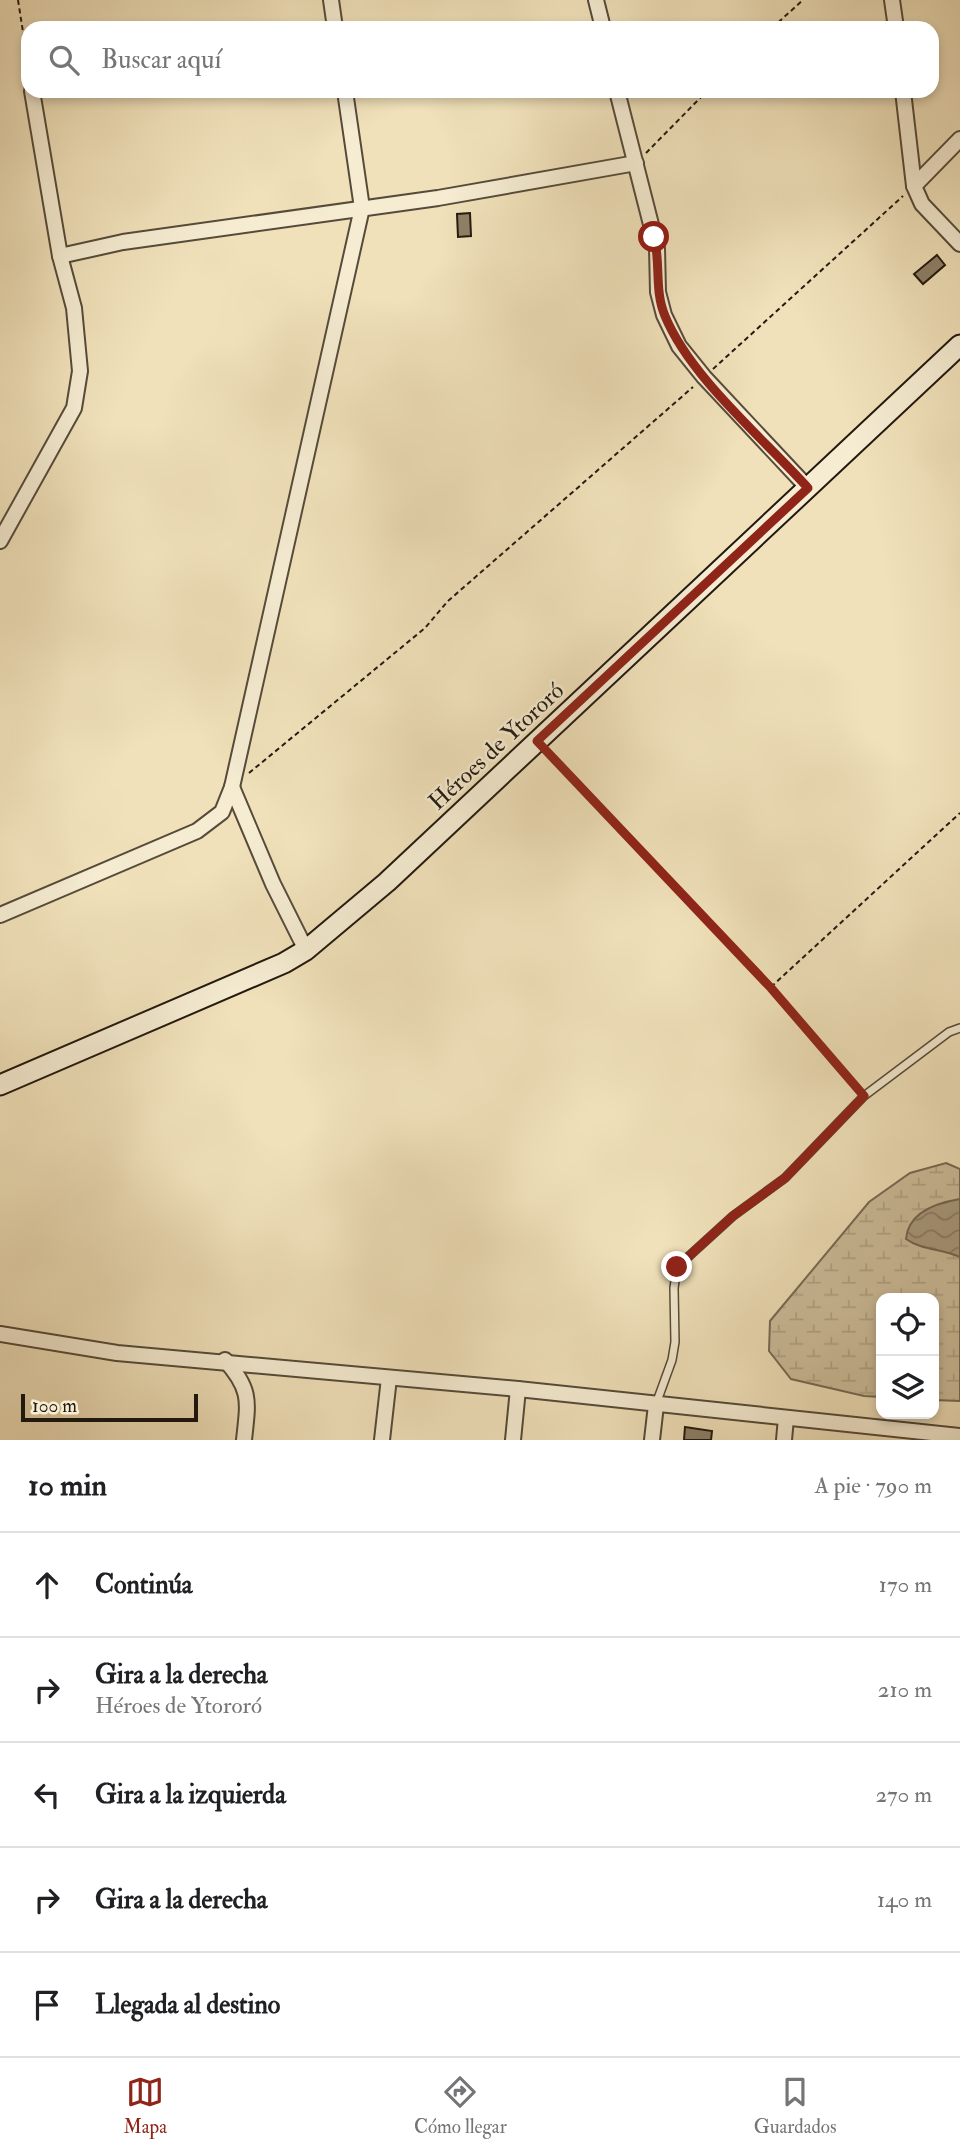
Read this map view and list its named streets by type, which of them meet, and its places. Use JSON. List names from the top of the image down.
{
  "streets": {
    "main road": ["Héroes de Ytororó"]
  },
  "scale_bar": "100 m",
  "page": {
    "search": "Buscar aquí",
    "scale": "100 m",
    "heading": ["10 min", "A pie · 790 m"],
    "list": [
      ["Continúa", "170 m"],
      ["Gira a la derecha", "Héroes de Ytororó", "210 m"],
      ["Gira a la izquierda", "270 m"],
      ["Gira a la derecha", "140 m"],
      "Llegada al destino"
    ],
    "nav": ["Mapa", "Cómo llegar", "Guardados"]
  }
}
